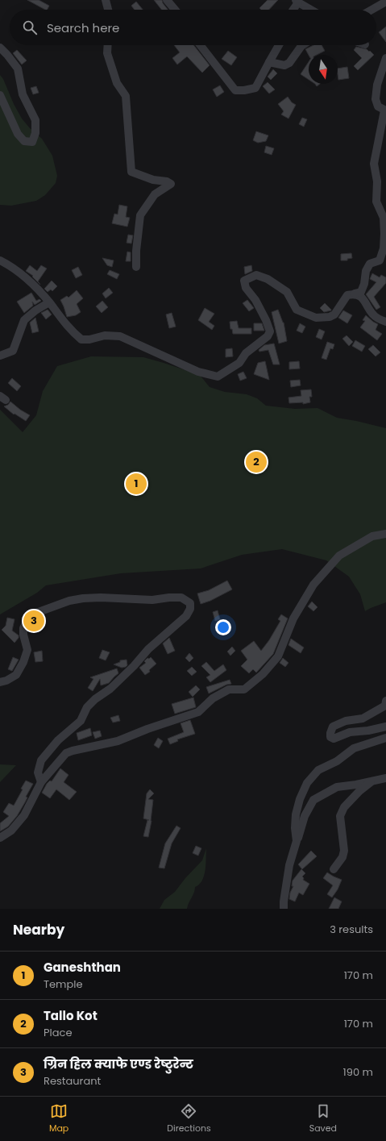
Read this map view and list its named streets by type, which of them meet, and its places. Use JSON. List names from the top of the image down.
{
  "north": "bottom",
  "page": {
    "search": "Search here",
    "pins": ["2", "1", "3"],
    "heading": ["Nearby", "3 results"],
    "list": [
      {
        "mark": "1",
        "name": "Ganeshthan",
        "note": "Temple",
        "value": "170 m"
      },
      {
        "mark": "2",
        "name": "Tallo Kot",
        "note": "Place",
        "value": "170 m"
      },
      {
        "mark": "3",
        "name": "ग्रिन हिल क्याफे एण्ड रेष्टुरेन्ट",
        "note": "Restaurant",
        "value": "190 m"
      }
    ],
    "nav": ["Map", "Directions", "Saved"]
  }
}
